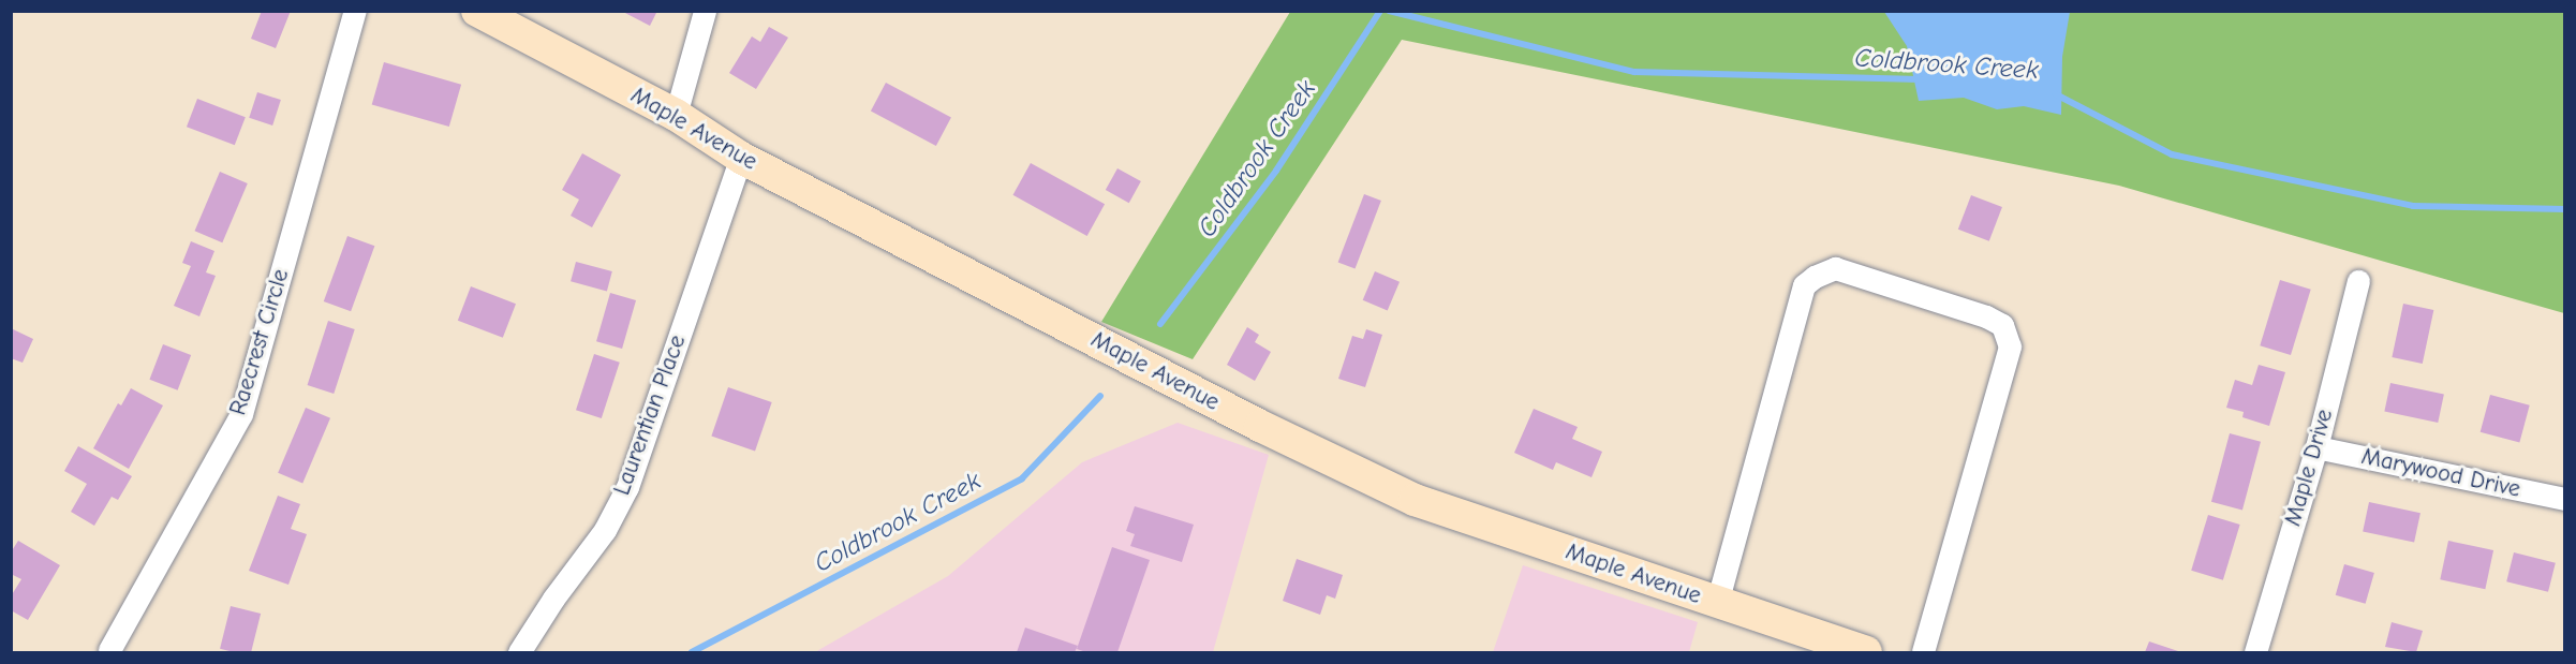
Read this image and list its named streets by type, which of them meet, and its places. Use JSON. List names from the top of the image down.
{
  "streets": {
    "main road": ["Maple Avenue"],
    "street": [
      "Raecrest Circle",
      "Laurentian Place",
      "Maple Drive",
      "Marywood Drive"
    ]
  },
  "crossings": [
    ["Maple Avenue", "Laurentian Place"],
    ["Maple Drive", "Marywood Drive"]
  ],
  "water": ["Coldbrook Creek"]
}
